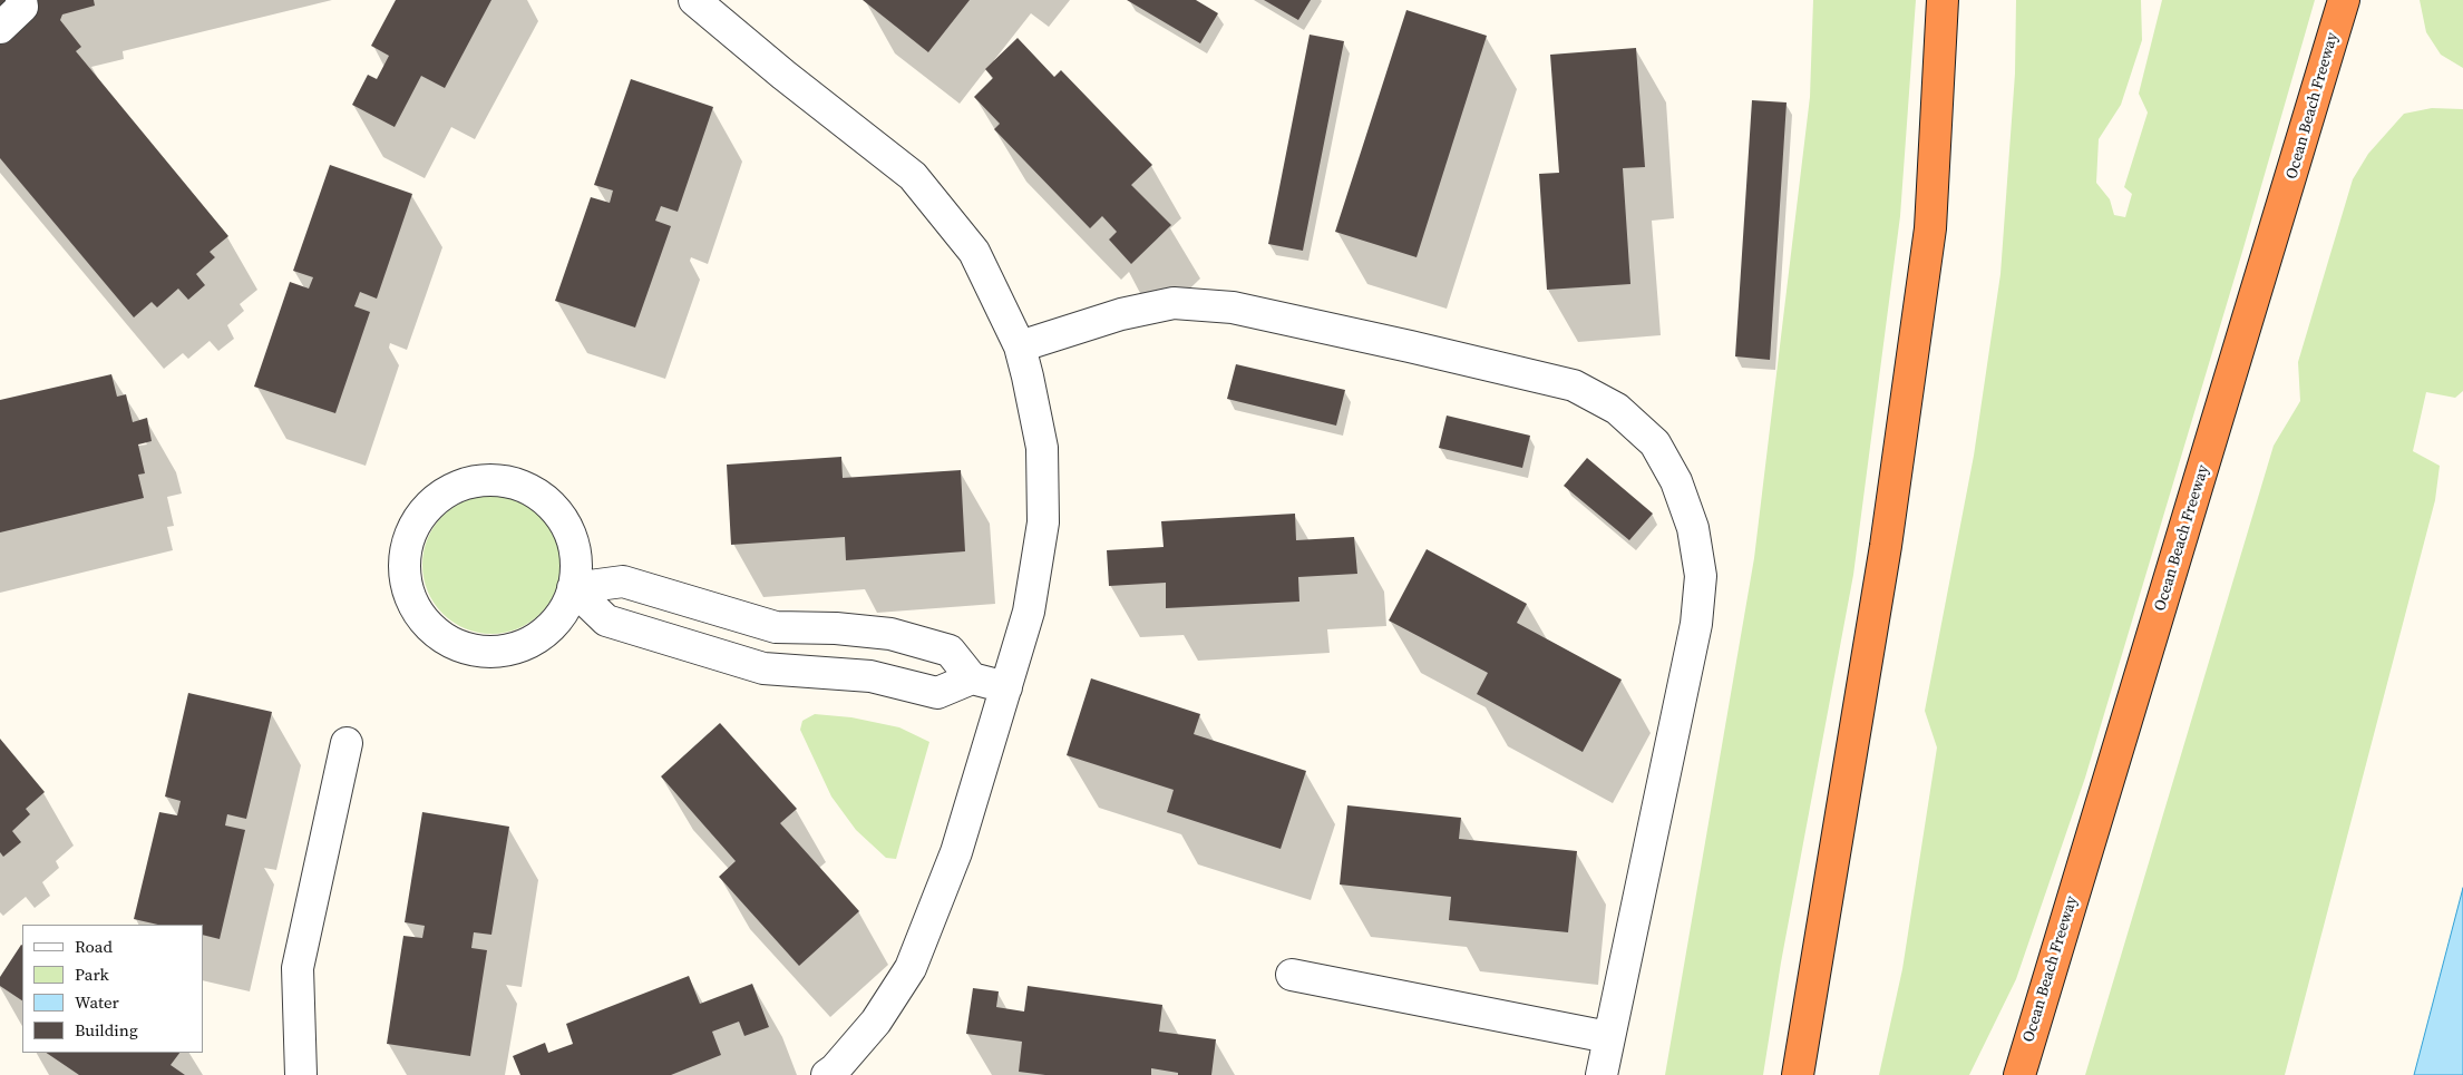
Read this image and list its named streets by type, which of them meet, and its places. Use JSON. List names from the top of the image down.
{
  "streets": {
    "highway": ["Ocean Beach Freeway"]
  },
  "legend": [
    "Road",
    "Park",
    "Water",
    "Building"
  ]
}
